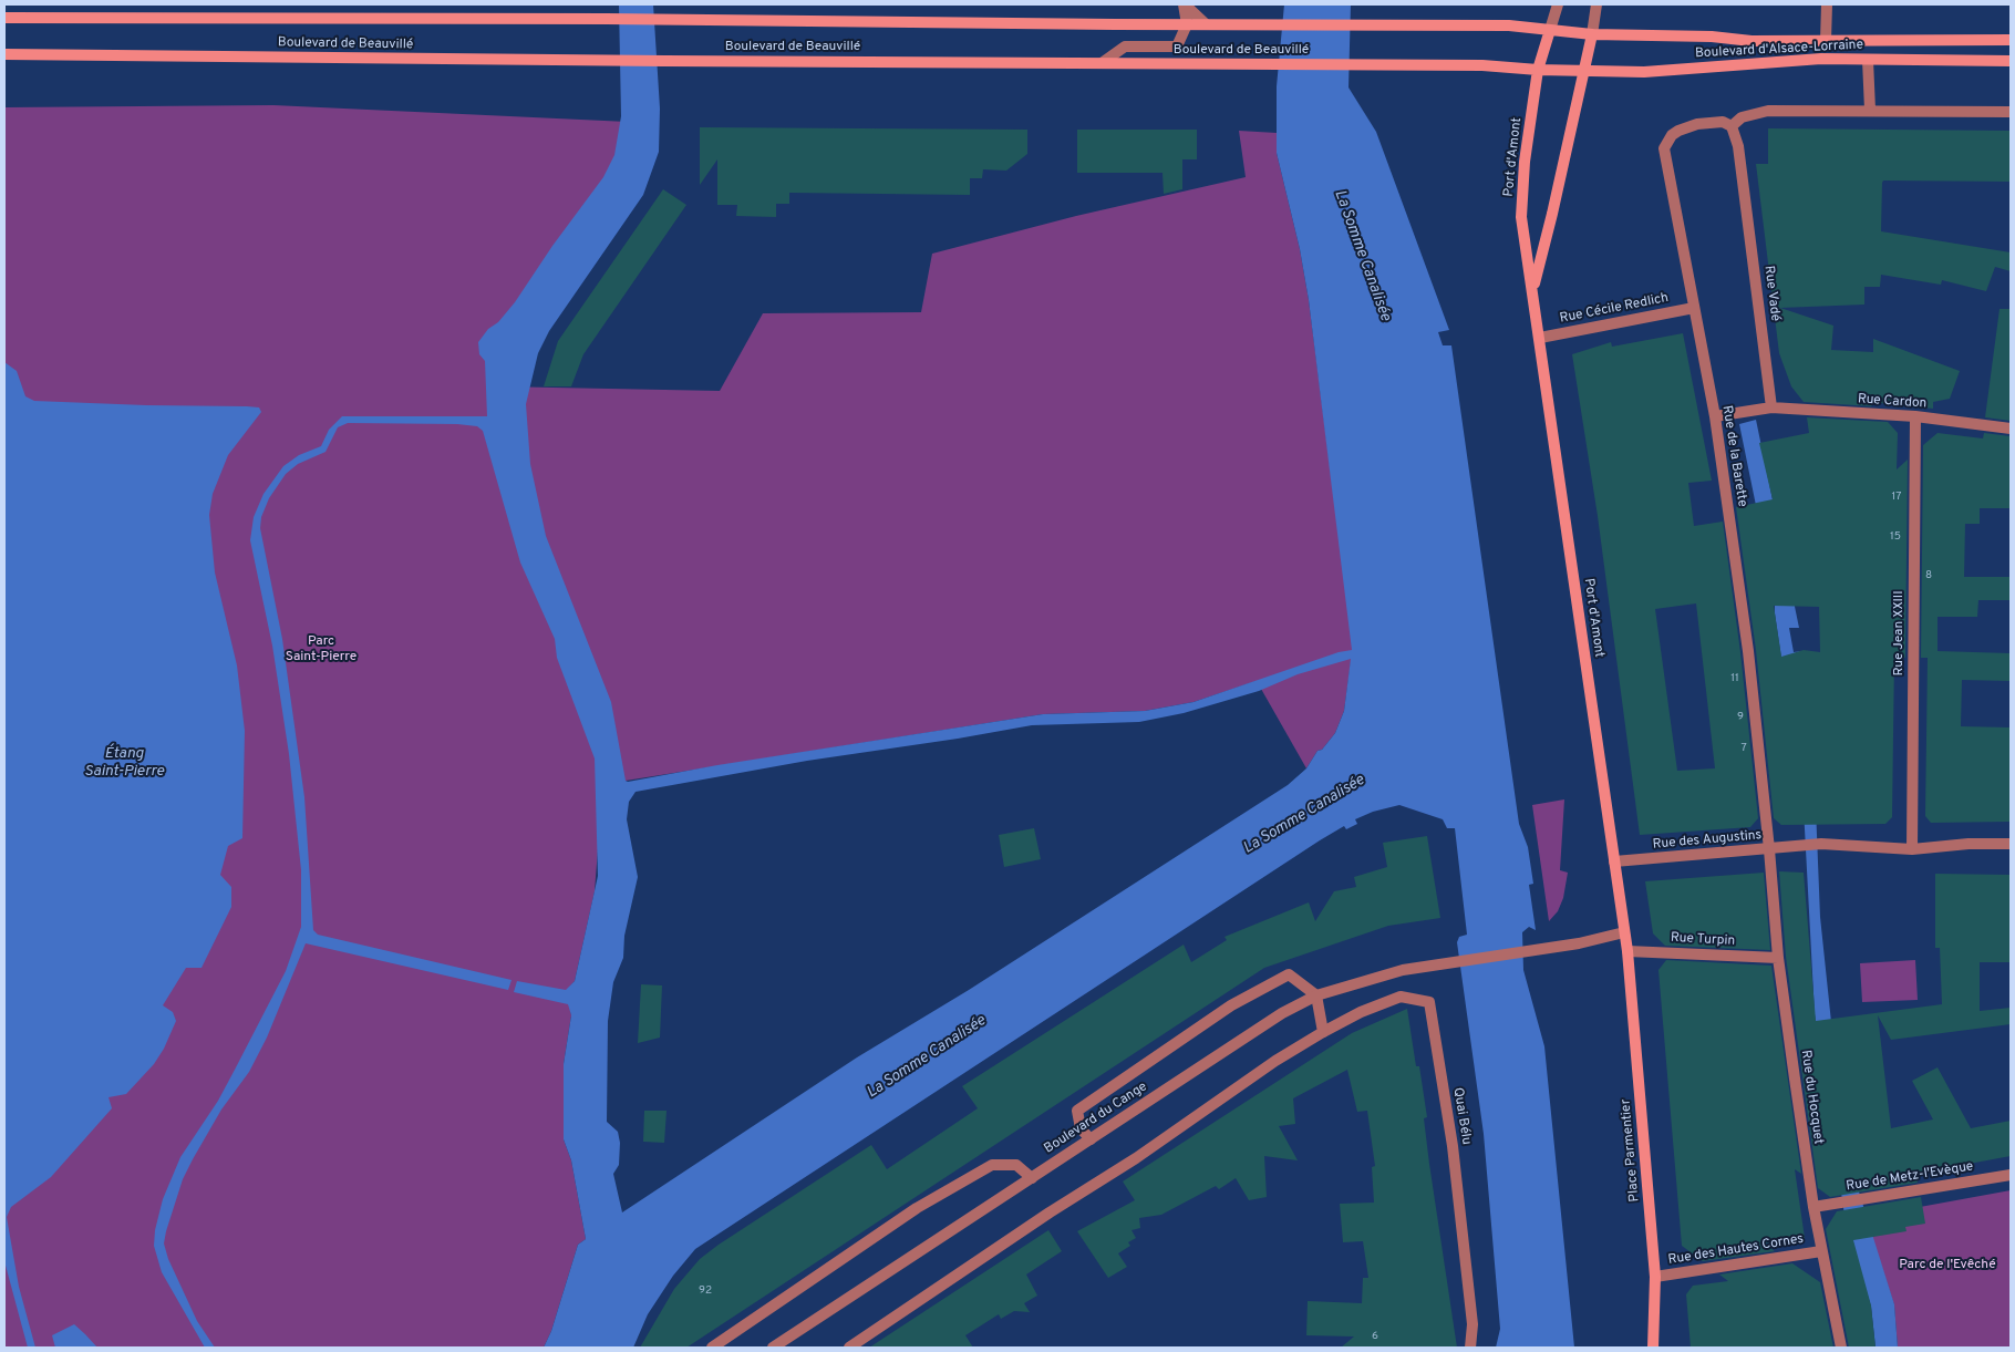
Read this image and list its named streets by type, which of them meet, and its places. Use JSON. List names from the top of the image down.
{
  "streets": {
    "main road": [
      "Boulevard de Beauvillé",
      "Boulevard d'Alsace-Lorraine",
      "Port d'Amont",
      "Place Parmentier"
    ],
    "street": [
      "Rue Vadé",
      "Rue Cécile Redlich",
      "Rue Cardon",
      "Rue de la Barette",
      "Rue Jean XXIII",
      "Rue des Augustins",
      "Rue Turpin",
      "Rue du Hocquet",
      "Quai Bélu",
      "Boulevard du Cange",
      "Rue de Metz-l'Evèque",
      "Rue des Hautes Cornes"
    ]
  },
  "crossings": [
    ["Boulevard de Beauvillé", "Boulevard d'Alsace-Lorraine"],
    ["Boulevard de Beauvillé", "Port d'Amont"],
    ["Boulevard d'Alsace-Lorraine", "Port d'Amont"],
    ["Port d'Amont", "Rue Cécile Redlich"],
    ["Port d'Amont", "Rue des Augustins"],
    ["Port d'Amont", "Rue Turpin"],
    ["Port d'Amont", "Boulevard du Cange"],
    ["Port d'Amont", "Place Parmentier"],
    ["Rue Vadé", "Rue Cardon"],
    ["Rue Vadé", "Rue de la Barette"],
    ["Rue Cécile Redlich", "Rue de la Barette"],
    ["Rue Cardon", "Rue Jean XXIII"],
    ["Rue de la Barette", "Rue des Augustins"],
    ["Rue de la Barette", "Rue du Hocquet"],
    ["Rue Jean XXIII", "Rue des Augustins"],
    ["Rue des Augustins", "Rue du Hocquet"],
    ["Rue Turpin", "Rue du Hocquet"],
    ["Rue Turpin", "Place Parmentier"],
    ["Rue du Hocquet", "Rue de Metz-l'Evèque"],
    ["Rue du Hocquet", "Rue des Hautes Cornes"],
    ["Place Parmentier", "Rue des Hautes Cornes"]
  ],
  "water": ["La Somme Canalisée", "Étang Saint-Pierre"],
  "parks": ["Parc Saint-Pierre", "Parc de l'Evêché"],
  "house_numbers": [
    "17",
    "15",
    "8",
    "11",
    "9",
    "7",
    "92",
    "6"
  ]
}
